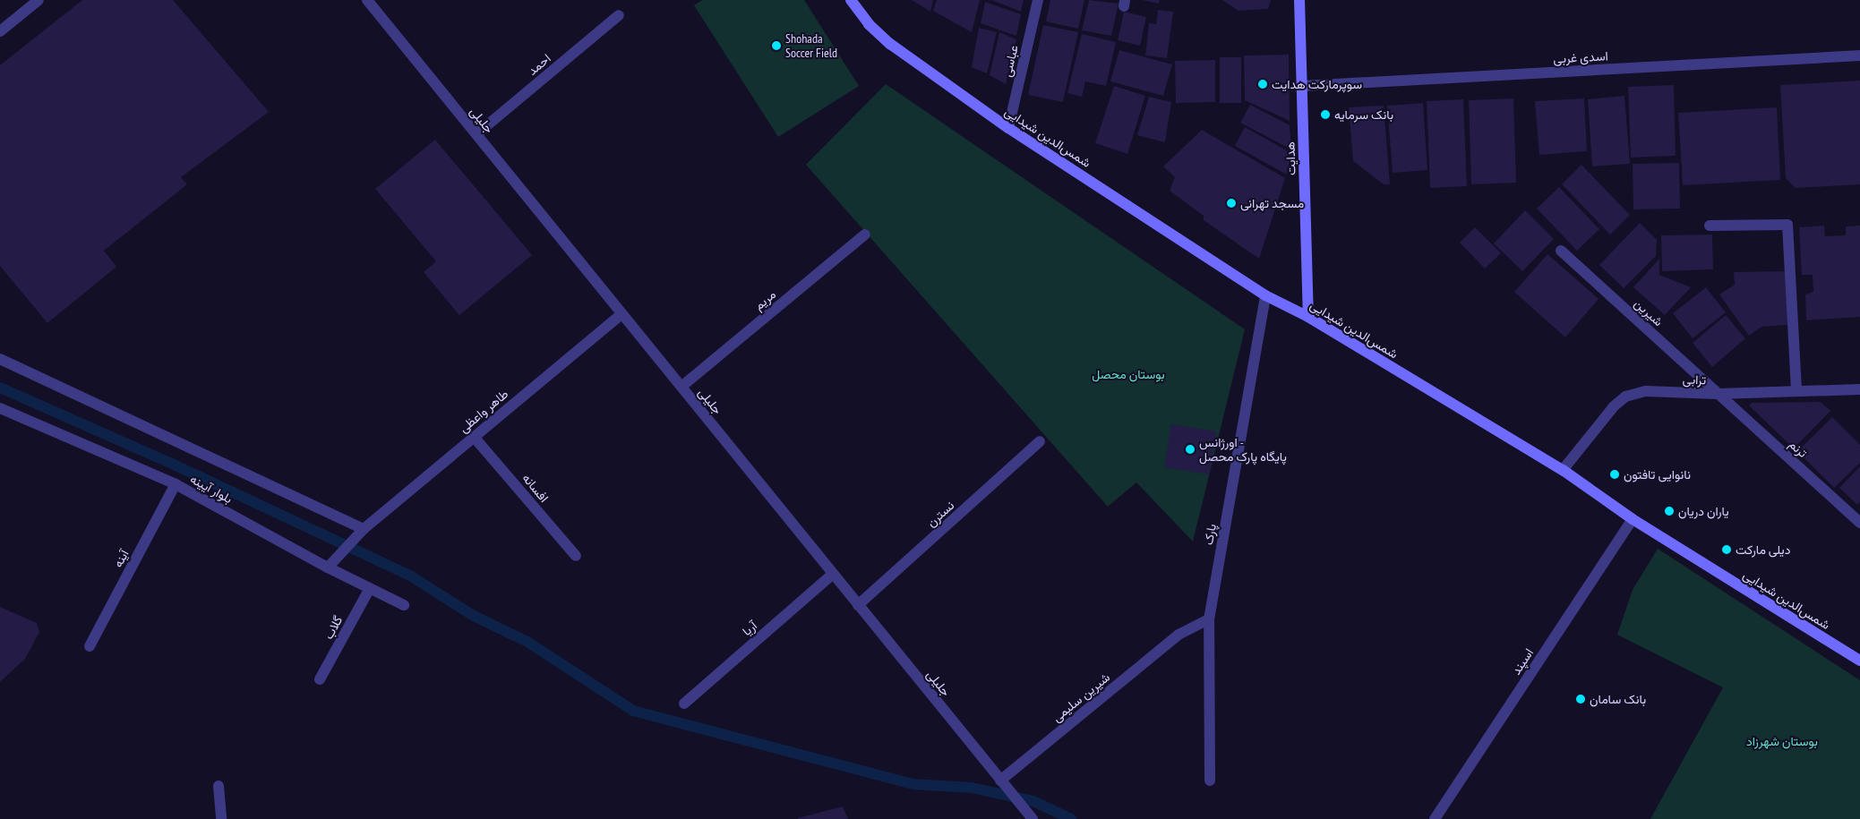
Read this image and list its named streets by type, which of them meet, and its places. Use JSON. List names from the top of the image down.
{
  "streets": {
    "street": [
      "اسدی غربی",
      "عباسی",
      "احمد",
      "جلیلی",
      "شمس‌الدین شیدایی",
      "هدایت",
      "مریم",
      "شیرین",
      "ترابی",
      "طاهر واعظی",
      "ترنم",
      "افسانه",
      "بلوار آیینه",
      "نسترن",
      "پارک",
      "آینه",
      "گلاب",
      "آریا",
      "اسپند",
      "شیرین سلیمی"
    ]
  },
  "crossings": [
    ["اسدی غربی", "هدایت"],
    ["عباسی", "شمس‌الدین شیدایی"],
    ["احمد", "جلیلی"],
    ["جلیلی", "مریم"],
    ["جلیلی", "طاهر واعظی"],
    ["جلیلی", "نسترن"],
    ["جلیلی", "آریا"],
    ["جلیلی", "شیرین سلیمی"],
    ["شمس‌الدین شیدایی", "هدایت"],
    ["شمس‌الدین شیدایی", "ترابی"],
    ["شمس‌الدین شیدایی", "پارک"],
    ["شمس‌الدین شیدایی", "اسپند"],
    ["شیرین", "ترابی"],
    ["شیرین", "ترنم"],
    ["ترابی", "ترنم"],
    ["طاهر واعظی", "افسانه"],
    ["طاهر واعظی", "بلوار آیینه"],
    ["بلوار آیینه", "آینه"],
    ["بلوار آیینه", "گلاب"],
    ["پارک", "شیرین سلیمی"]
  ],
  "parks": ["بوستان محصل", "بوستان شهرزاد"],
  "places": [
    "Shohada Soccer Field",
    "سوپرمارکت هدایت",
    "بانک سرمایه",
    "مسجد تهرانی",
    "اورژانس - پایگاه پارک محصل",
    "نانوایی تافتون",
    "یاران دریان",
    "دیلی مارکت",
    "بانک سامان"
  ]
}
